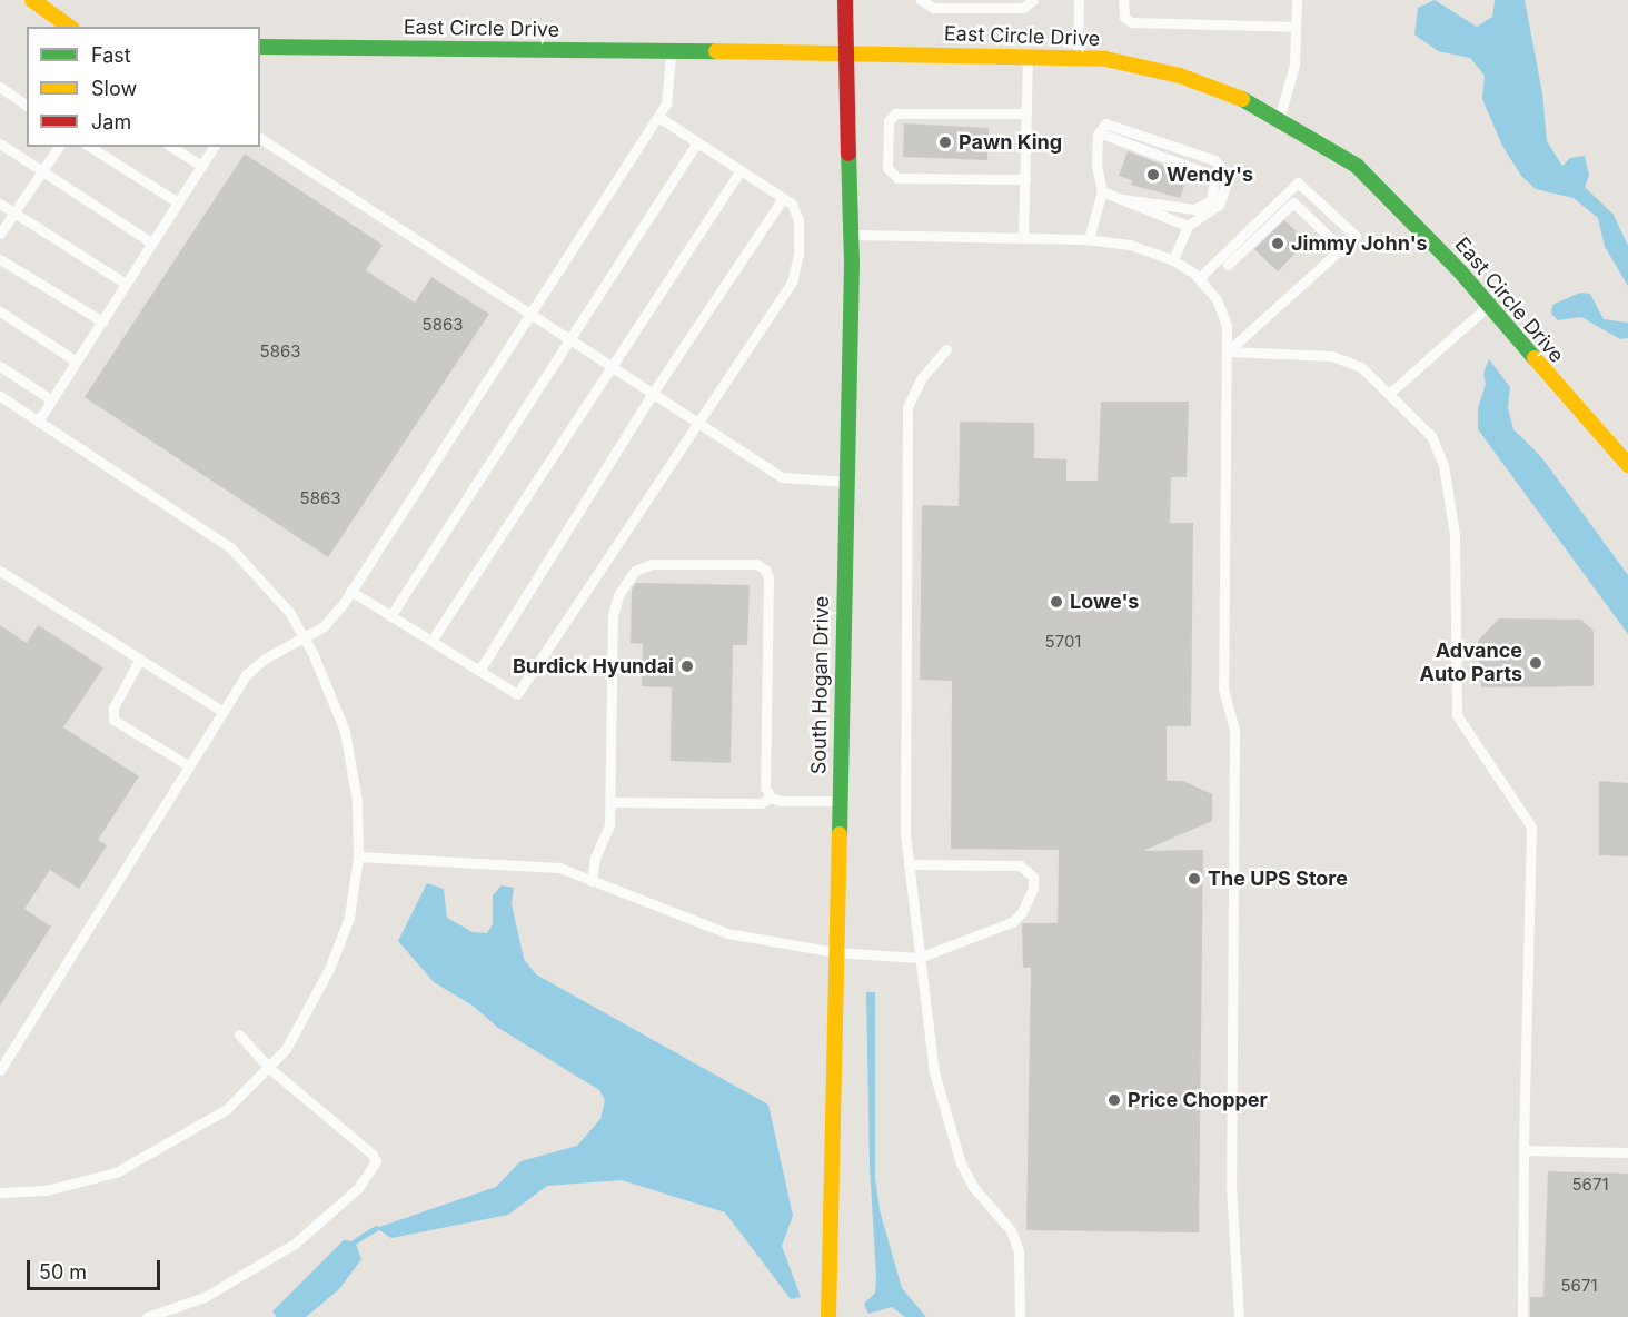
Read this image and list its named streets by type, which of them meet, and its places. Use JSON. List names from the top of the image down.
{
  "streets": {
    "street": ["East Circle Drive", "South Hogan Drive"]
  },
  "crossings": [
    ["East Circle Drive", "South Hogan Drive"]
  ],
  "places": [
    "Pawn King",
    "Wendy's",
    "Jimmy John's",
    "Lowe's",
    "Advance Auto Parts",
    "Burdick Hyundai",
    "The UPS Store",
    "Price Chopper"
  ],
  "house_numbers": [
    "5863",
    "5863",
    "5863",
    "5701",
    "5671",
    "5671"
  ],
  "legend": ["Fast", "Slow", "Jam"],
  "scale_bar": "50 m"
}
